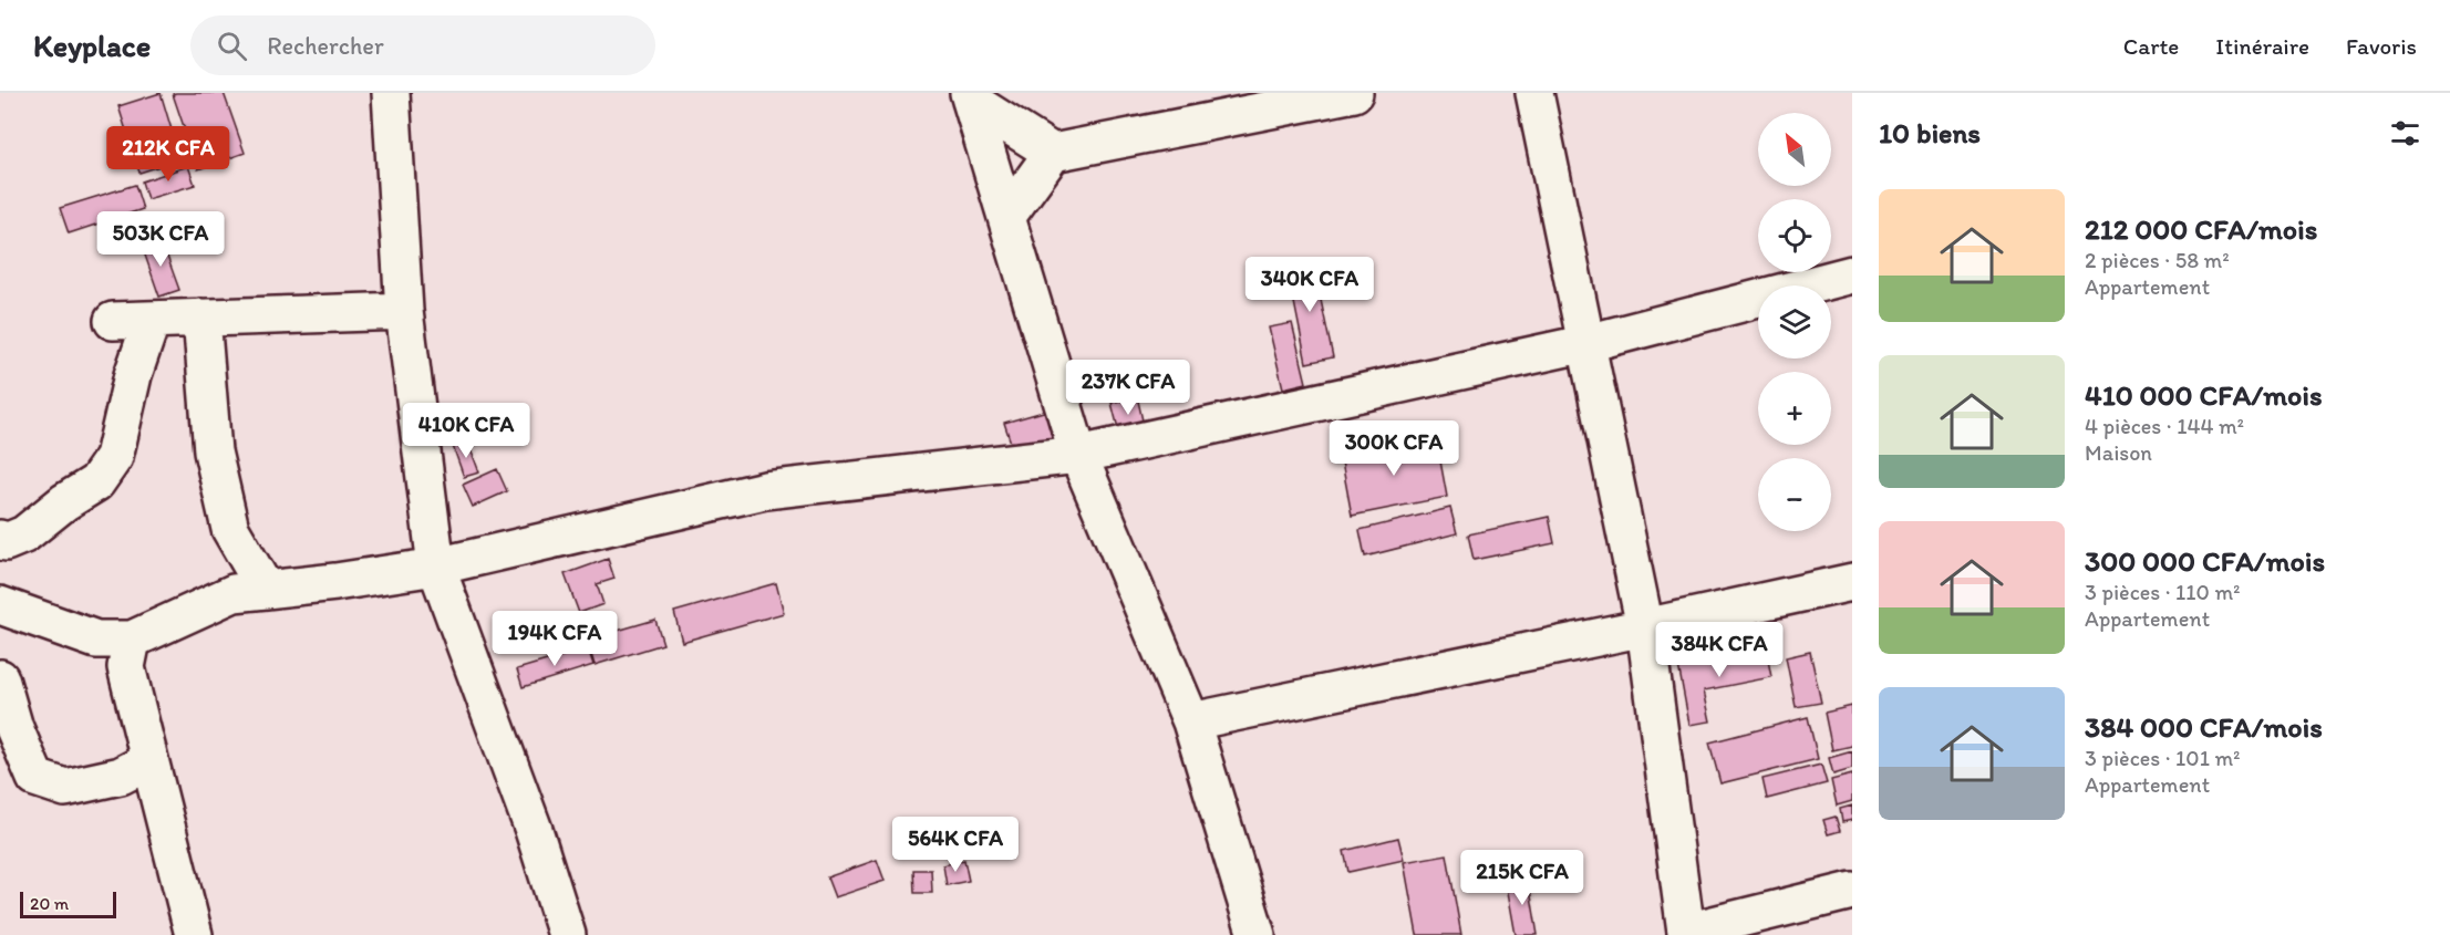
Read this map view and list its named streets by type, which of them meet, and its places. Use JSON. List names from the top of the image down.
{
  "scale_bar": "20 m",
  "north": "top left",
  "page": {
    "header": "Keyplace",
    "search": "Rechercher",
    "nav": ["Carte", "Itinéraire", "Favoris"],
    "heading": "10 biens",
    "map_buttons": ["+", "−"],
    "price": [
      "212K CFA",
      "503K CFA",
      "340K CFA",
      "237K CFA",
      "410K CFA",
      "300K CFA",
      "194K CFA",
      "384K CFA",
      "564K CFA",
      "215K CFA"
    ],
    "list": [
      {
        "name": "212 000 CFA/mois",
        "note": "2 pièces · 58 m² · Appartement"
      },
      {
        "name": "410 000 CFA/mois",
        "note": "4 pièces · 144 m² · Maison"
      },
      {
        "name": "300 000 CFA/mois",
        "note": "3 pièces · 110 m² · Appartement"
      },
      {
        "name": "384 000 CFA/mois",
        "note": "3 pièces · 101 m² · Appartement"
      }
    ],
    "scale": "20 m"
  }
}
